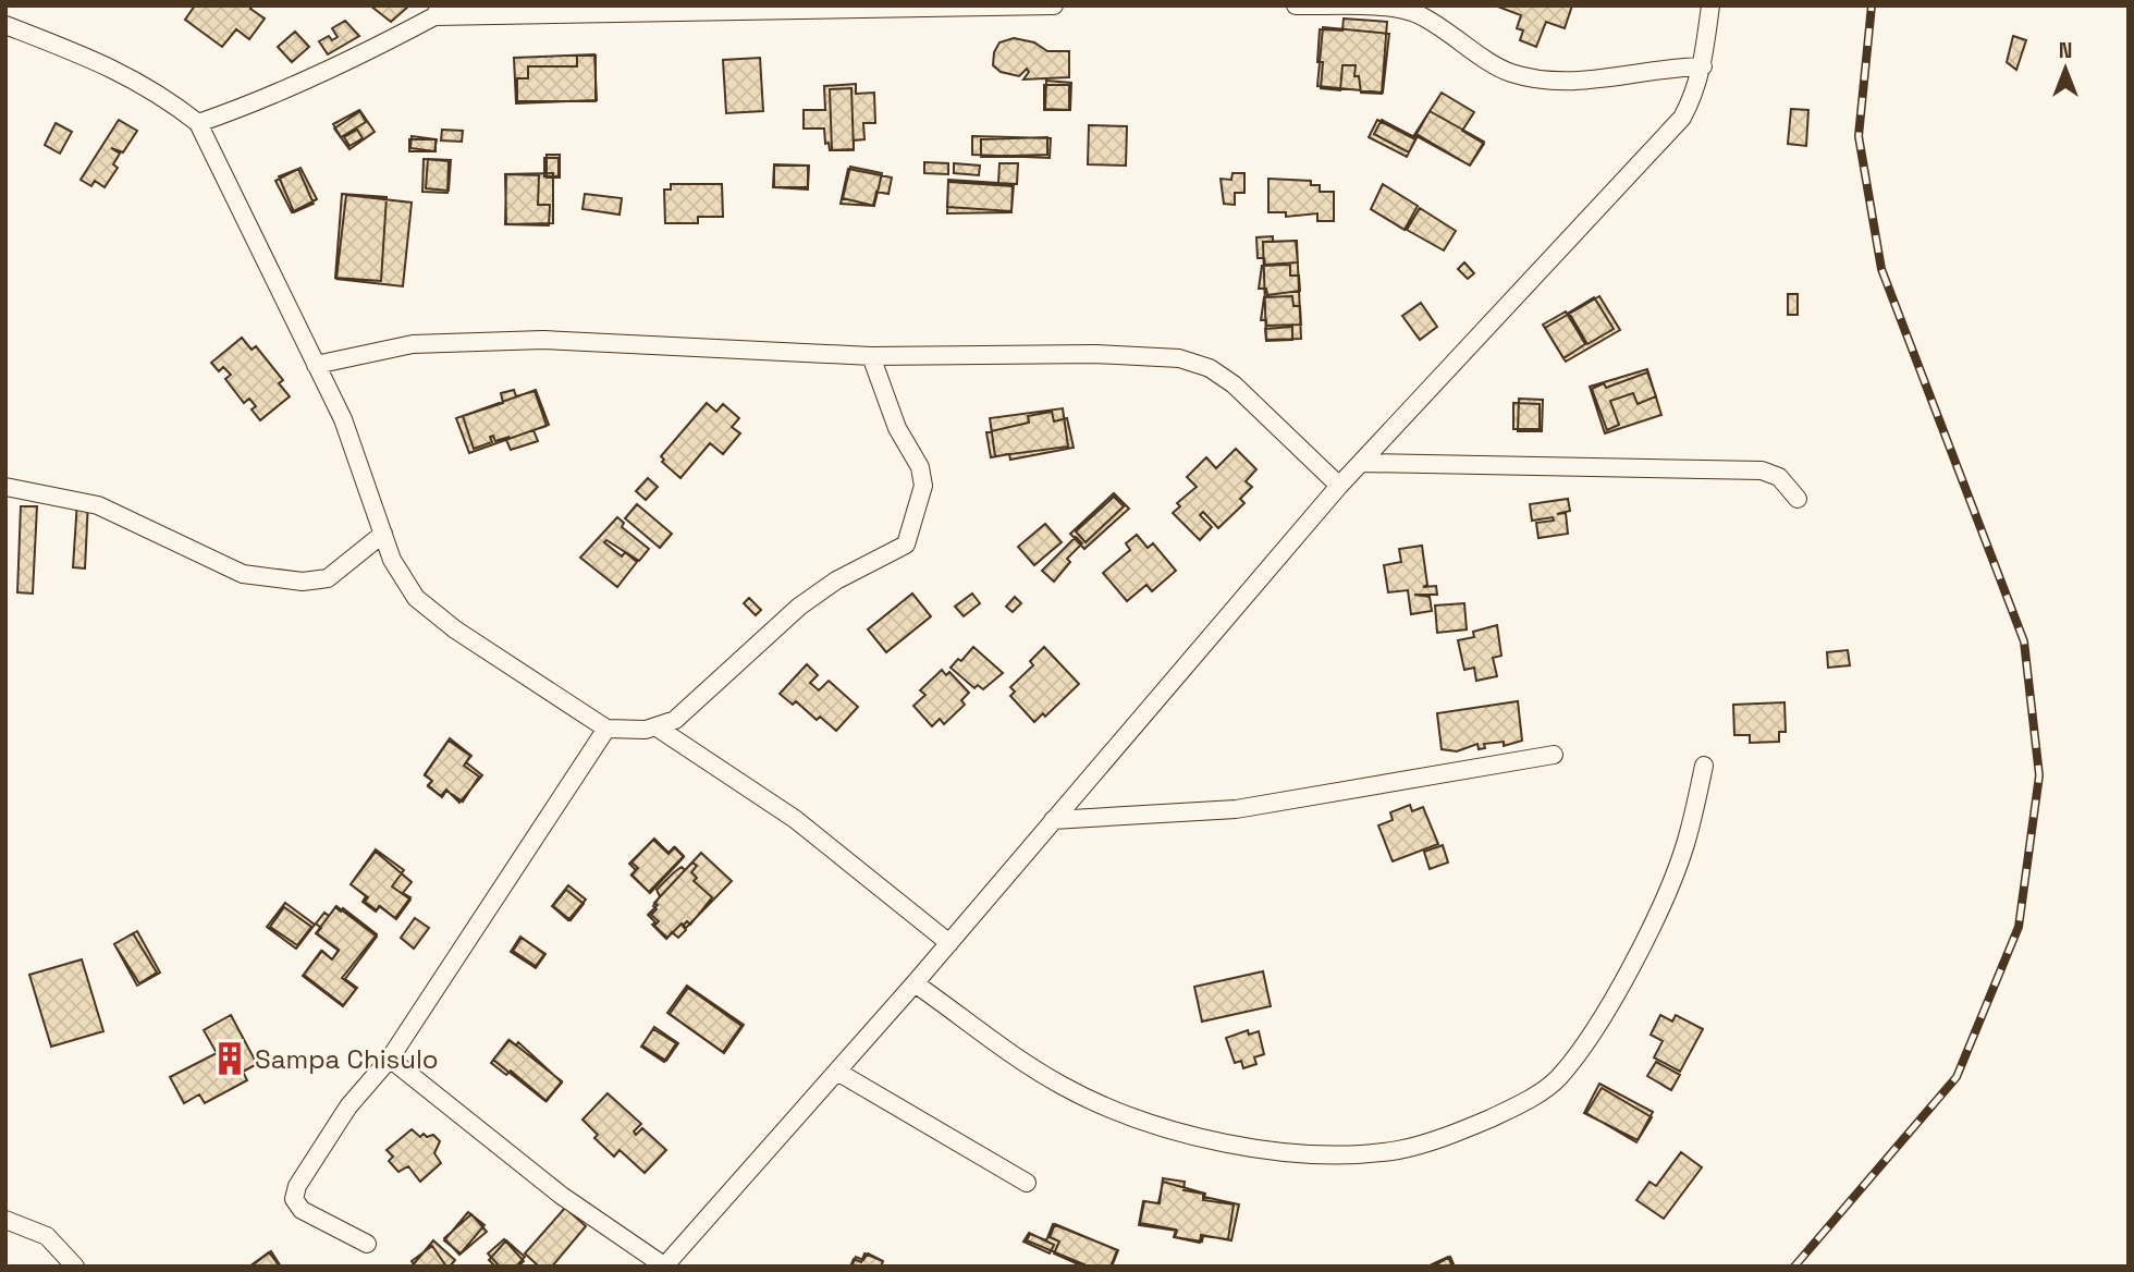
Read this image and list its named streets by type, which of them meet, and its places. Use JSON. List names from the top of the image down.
{
  "places": {
    "building": ["Sampa Chisulo"]
  },
  "north": "top"
}
